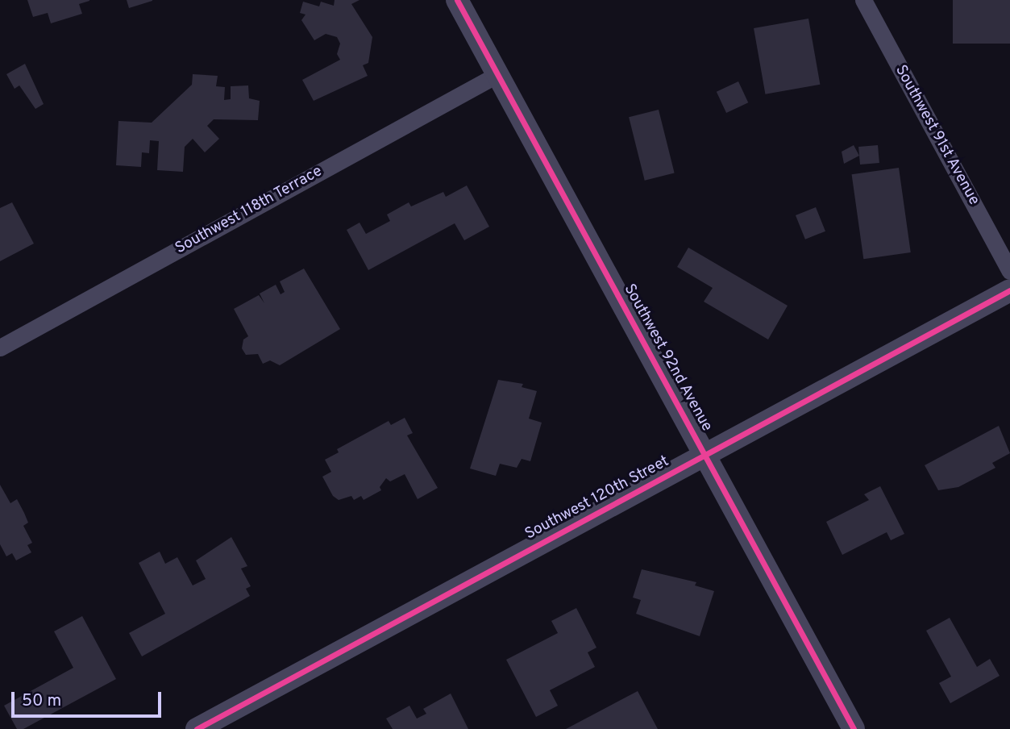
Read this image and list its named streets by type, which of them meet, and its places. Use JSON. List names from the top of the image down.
{
  "streets": {
    "street": [
      "Southwest 91st Avenue",
      "Southwest 118th Terrace",
      "Southwest 92nd Avenue",
      "Southwest 120th Street"
    ]
  },
  "crossings": [
    ["Southwest 118th Terrace", "Southwest 92nd Avenue"],
    ["Southwest 92nd Avenue", "Southwest 120th Street"]
  ],
  "scale_bar": "50 m"
}
